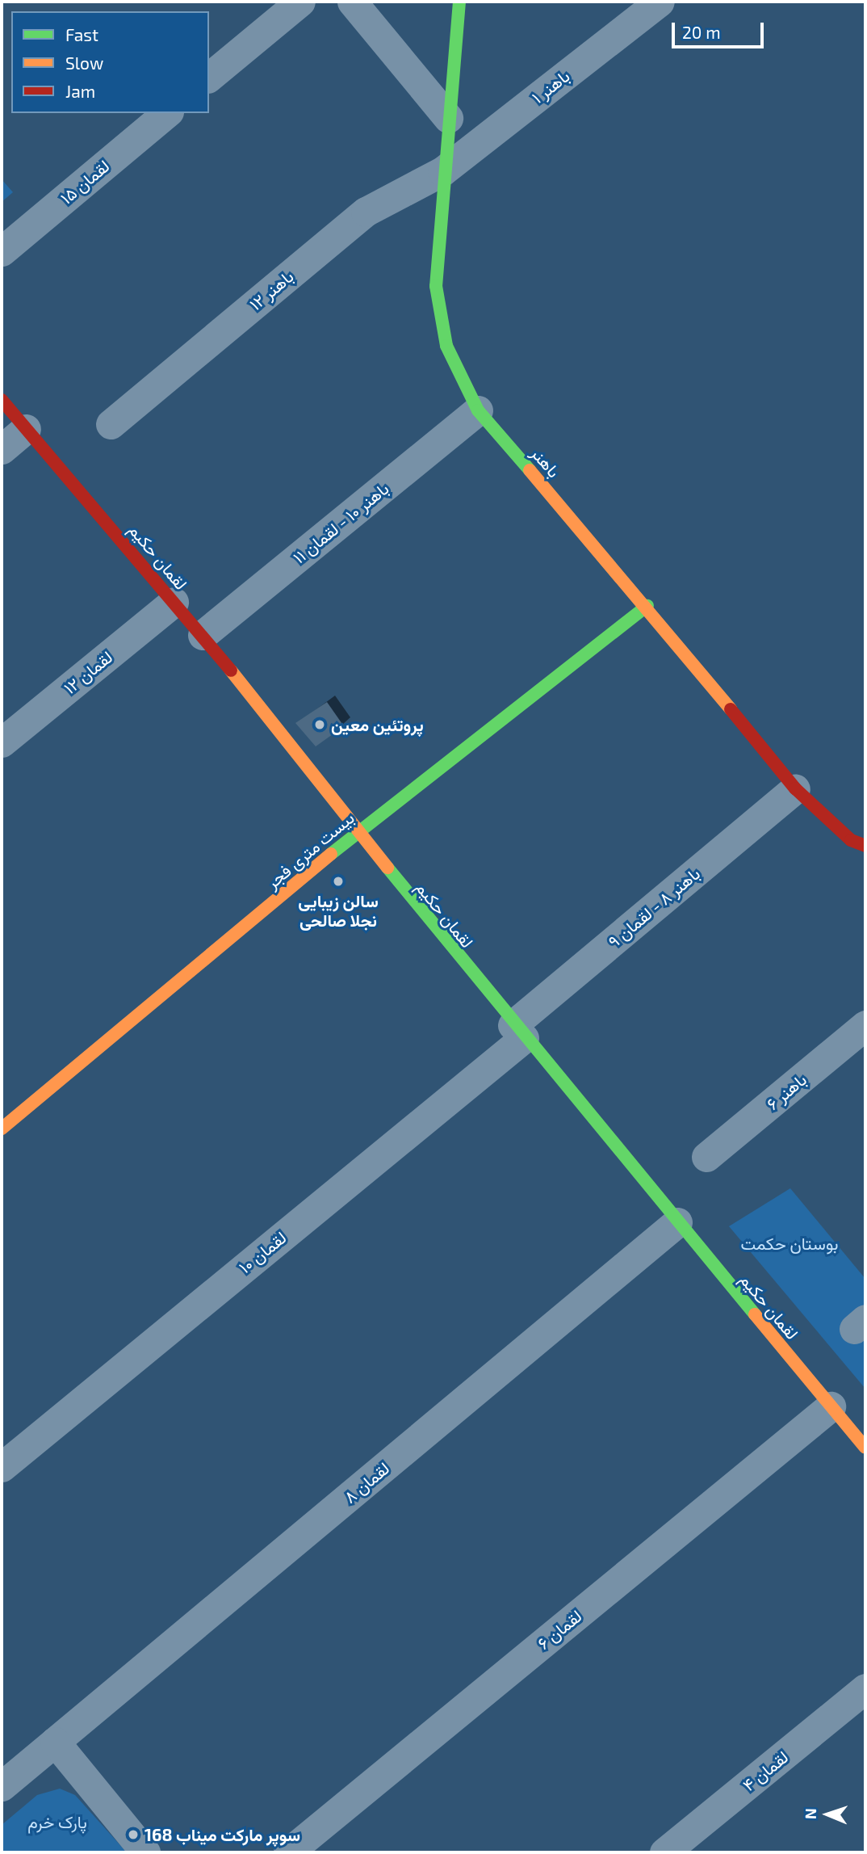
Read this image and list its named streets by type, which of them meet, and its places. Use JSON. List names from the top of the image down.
{
  "streets": {
    "street": [
      "باهنر ۱",
      "لقمان ۱۵",
      "باهنر ۱۲",
      "باهنر",
      "باهنر ۱۰ - لقمان ۱۱",
      "لقمان حکیم",
      "لقمان ۱۲",
      "بیست متری فجر",
      "باهنر ۸ - لقمان ۹",
      "باهنر ۶",
      "لقمان ۱۰",
      "لقمان ۸",
      "لقمان ۶",
      "لقمان ۴"
    ]
  },
  "crossings": [
    ["باهنر ۱", "باهنر ۱۲"],
    ["باهنر ۱", "باهنر"],
    ["باهنر ۱۲", "باهنر"],
    ["باهنر", "باهنر ۱۰ - لقمان ۱۱"],
    ["باهنر", "بیست متری فجر"],
    ["باهنر", "باهنر ۸ - لقمان ۹"],
    ["باهنر ۱۰ - لقمان ۱۱", "لقمان حکیم"],
    ["لقمان حکیم", "لقمان ۱۲"],
    ["لقمان حکیم", "بیست متری فجر"],
    ["لقمان حکیم", "باهنر ۸ - لقمان ۹"],
    ["لقمان حکیم", "لقمان ۱۰"],
    ["لقمان حکیم", "لقمان ۸"],
    ["لقمان حکیم", "لقمان ۶"],
    ["باهنر ۸ - لقمان ۹", "لقمان ۱۰"]
  ],
  "parks": ["بوستان حکمت", "پارک خرم"],
  "places": ["پروتئین معین", "سالن زیبایی نجلا صالحی", "سوپر مارکت میناب 168"],
  "legend": ["Fast", "Slow", "Jam"],
  "scale_bar": "20 m",
  "north": "left"
}
